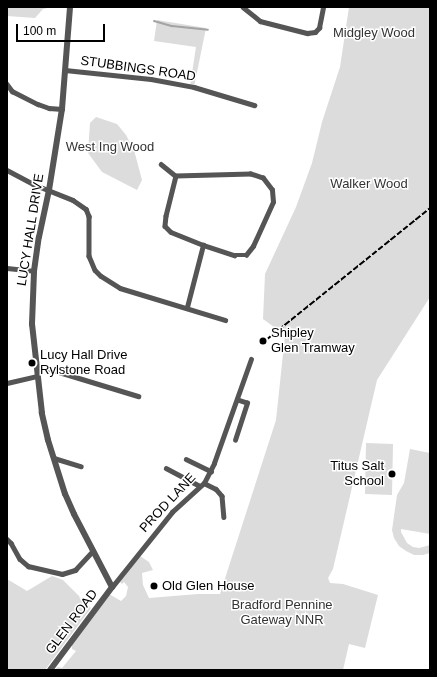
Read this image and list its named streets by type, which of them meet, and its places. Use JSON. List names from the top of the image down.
{
  "streets": {
    "street": [
      "STUBBINGS ROAD",
      "LUCY HALL DRIVE",
      "PROD LANE",
      "GLEN ROAD"
    ]
  },
  "crossings": [
    ["STUBBINGS ROAD", "LUCY HALL DRIVE"],
    ["LUCY HALL DRIVE", "PROD LANE"],
    ["LUCY HALL DRIVE", "GLEN ROAD"],
    ["PROD LANE", "GLEN ROAD"]
  ],
  "parks": [
    "Midgley Wood",
    "West Ing Wood",
    "Walker Wood",
    "Bradford Pennine Gateway NNR"
  ],
  "places": [
    "Shipley Glen Tramway",
    "Lucy Hall Drive Rylstone Road",
    "Titus Salt School",
    "Old Glen House"
  ],
  "scale_bar": "100 m"
}
